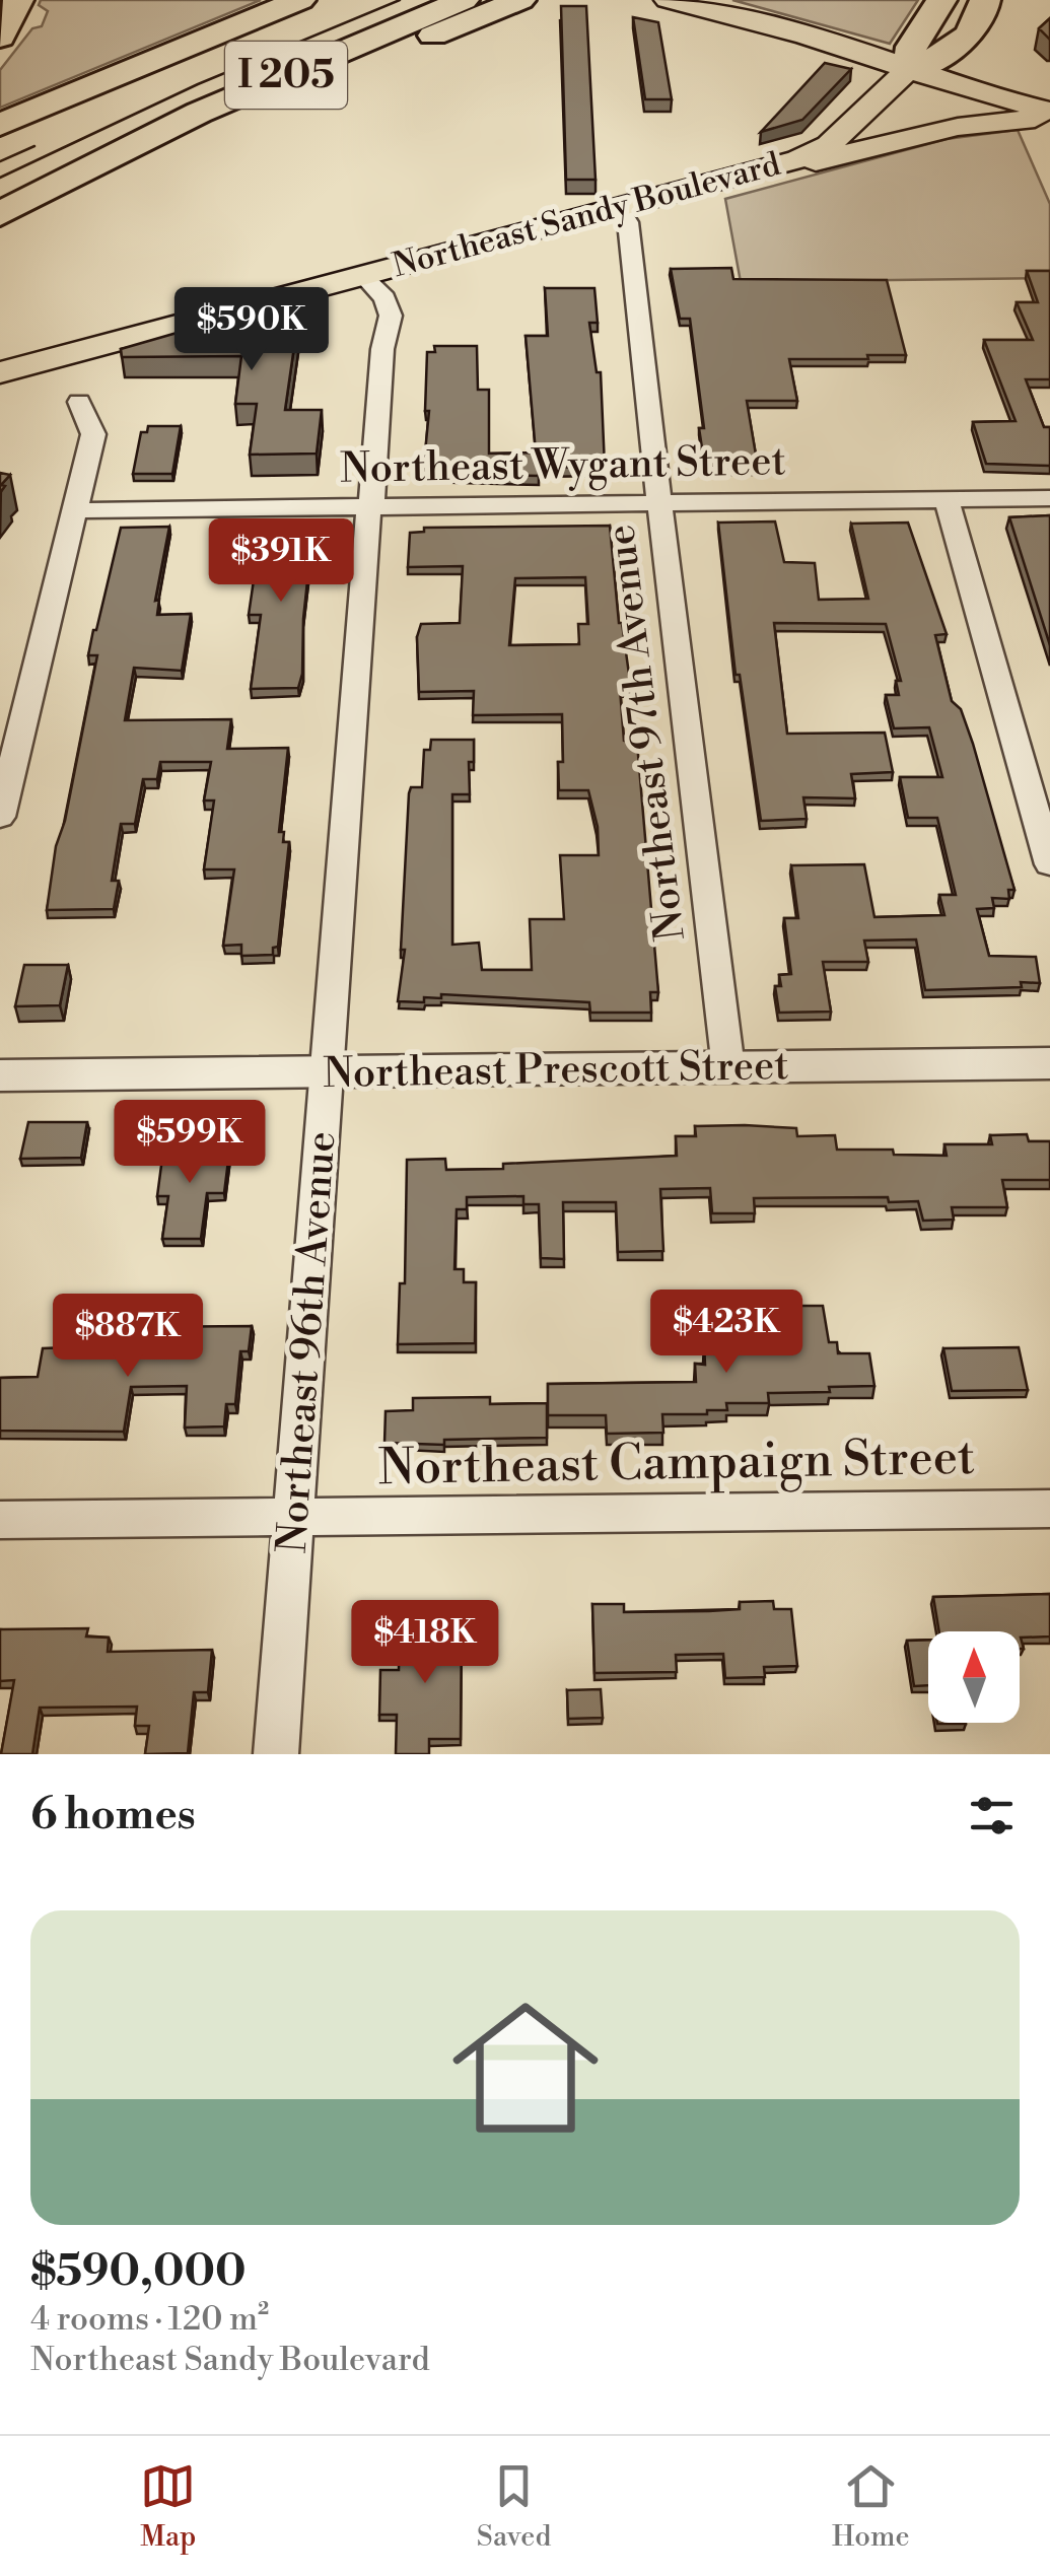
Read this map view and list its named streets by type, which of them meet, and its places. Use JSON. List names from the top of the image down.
{
  "streets": {
    "highway": ["I 205"],
    "main road": ["Northeast Sandy Boulevard"],
    "street": [
      "Northeast Wygant Street",
      "Northeast 97th Avenue",
      "Northeast Prescott Street",
      "Northeast 96th Avenue",
      "Northeast Campaign Street"
    ]
  },
  "crossings": [
    ["Northeast Sandy Boulevard", "Northeast 97th Avenue"],
    ["Northeast Sandy Boulevard", "Northeast 96th Avenue"],
    ["Northeast Wygant Street", "Northeast 97th Avenue"],
    ["Northeast Wygant Street", "Northeast 96th Avenue"],
    ["Northeast 97th Avenue", "Northeast Prescott Street"],
    ["Northeast Prescott Street", "Northeast 96th Avenue"],
    ["Northeast 96th Avenue", "Northeast Campaign Street"]
  ],
  "north": "top",
  "page": {
    "price": [
      "$590K",
      "$391K",
      "$599K",
      "$423K",
      "$887K",
      "$418K"
    ],
    "heading": "6 homes",
    "list": [
      {
        "name": "$590,000",
        "note": "4 rooms · 120 m² · Northeast Sandy Boulevard"
      }
    ],
    "tabs": ["Map", "Saved", "Home"]
  }
}
